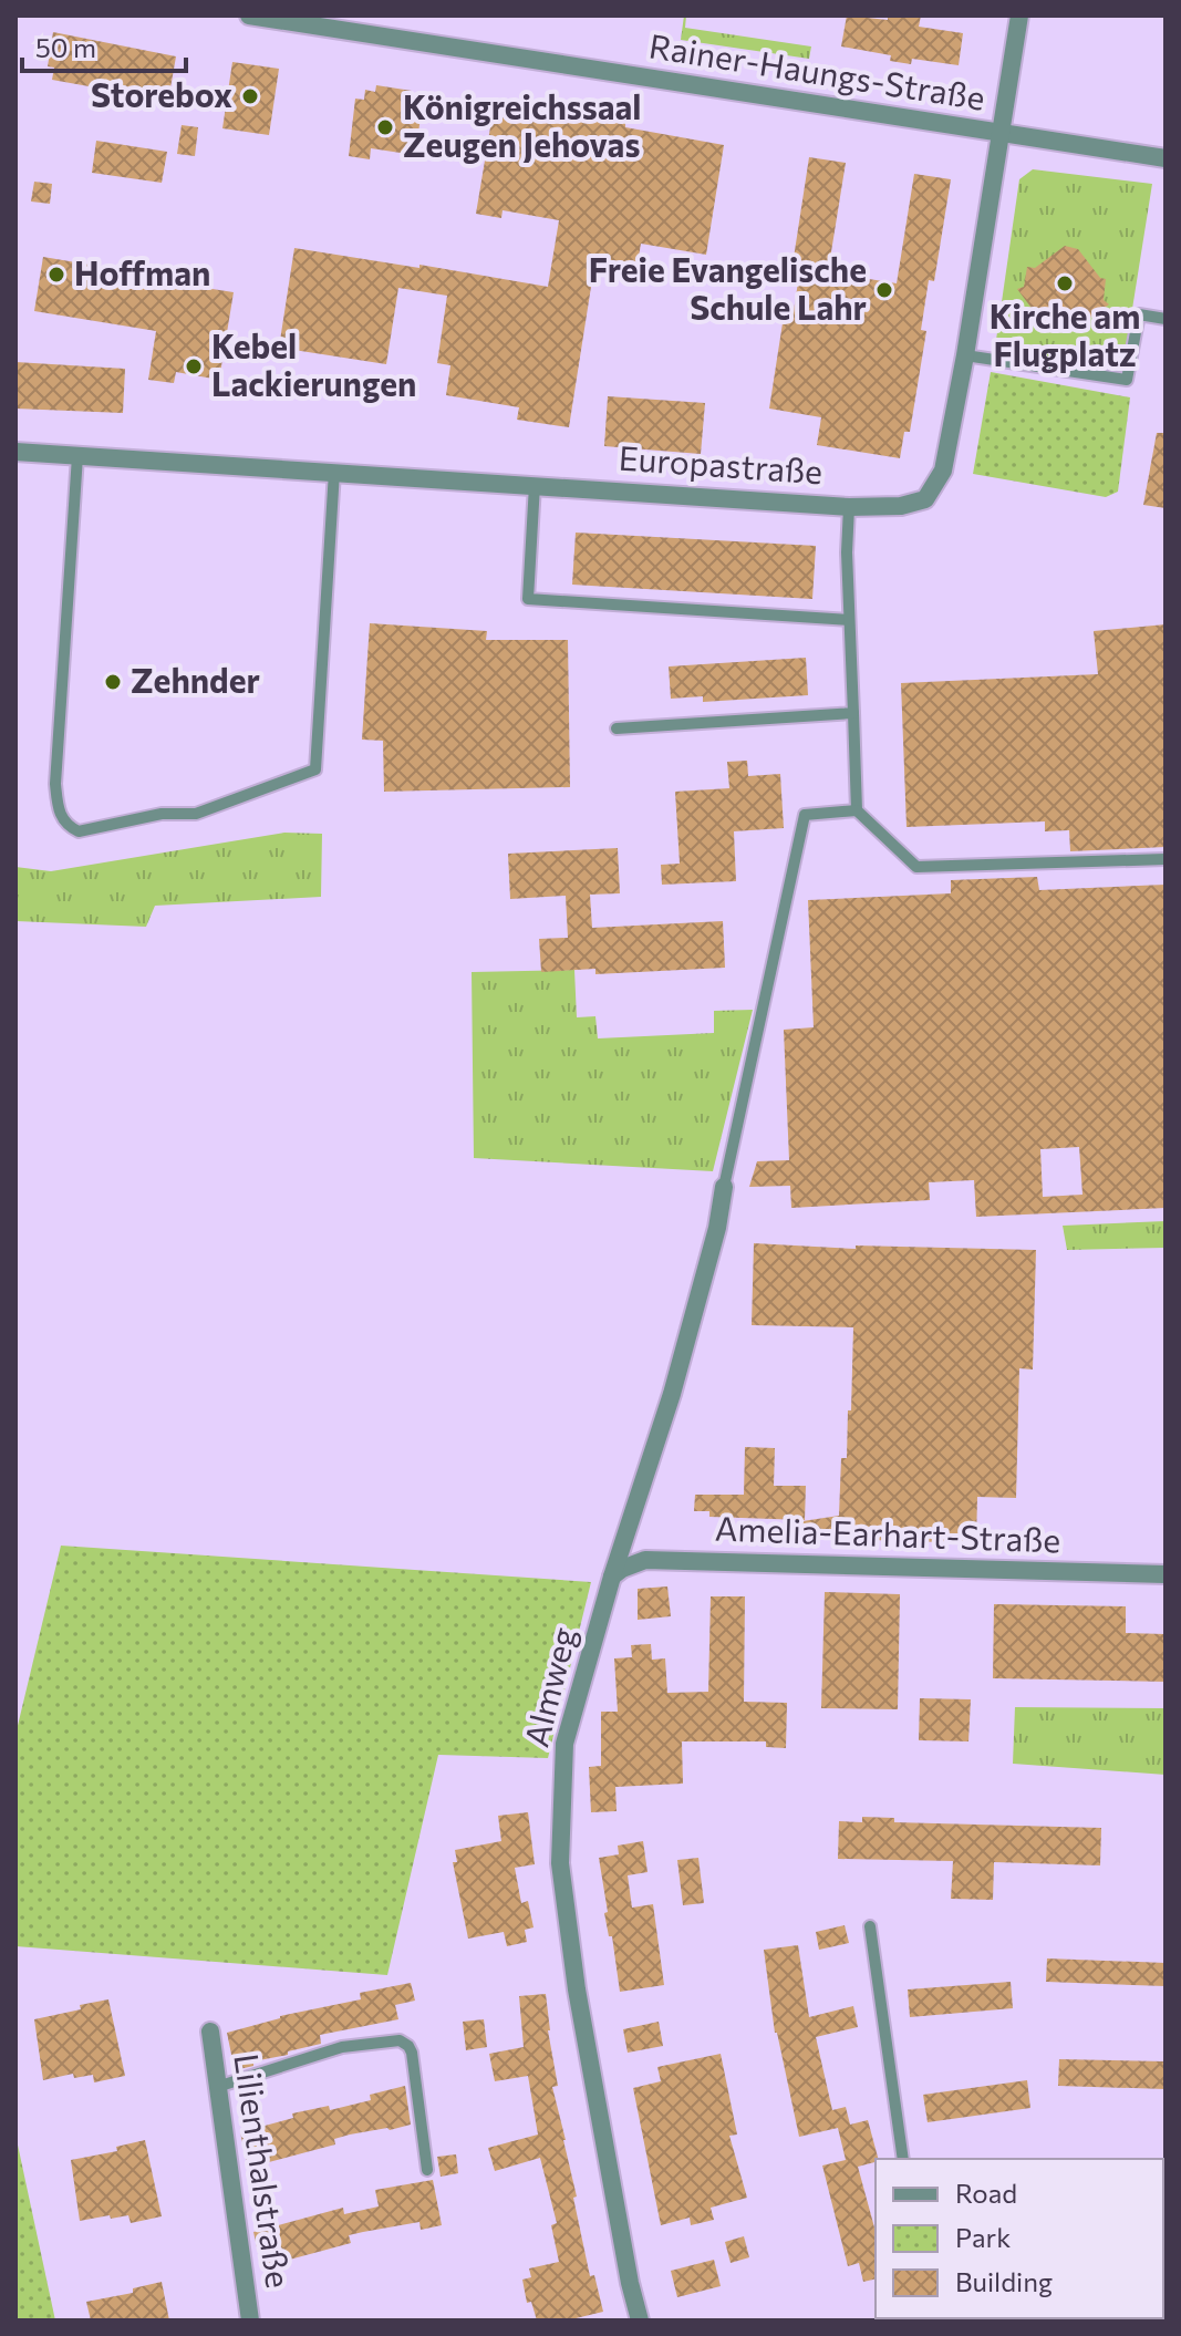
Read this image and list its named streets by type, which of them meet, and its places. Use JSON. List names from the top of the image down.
{
  "streets": {
    "street": [
      "Rainer-Haungs-Straße",
      "Europastraße",
      "Amelia-Earhart-Straße",
      "Almweg",
      "Lilienthalstraße"
    ]
  },
  "crossings": [
    ["Rainer-Haungs-Straße", "Europastraße"],
    ["Amelia-Earhart-Straße", "Almweg"]
  ],
  "places": [
    "Storebox",
    "Königreichssaal Zeugen Jehovas",
    "Hoffman",
    "Kirche am Flugplatz",
    "Freie Evangelische Schule Lahr",
    "Kebel Lackierungen",
    "Zehnder"
  ],
  "legend": ["Road", "Park", "Building"],
  "scale_bar": "50 m"
}
